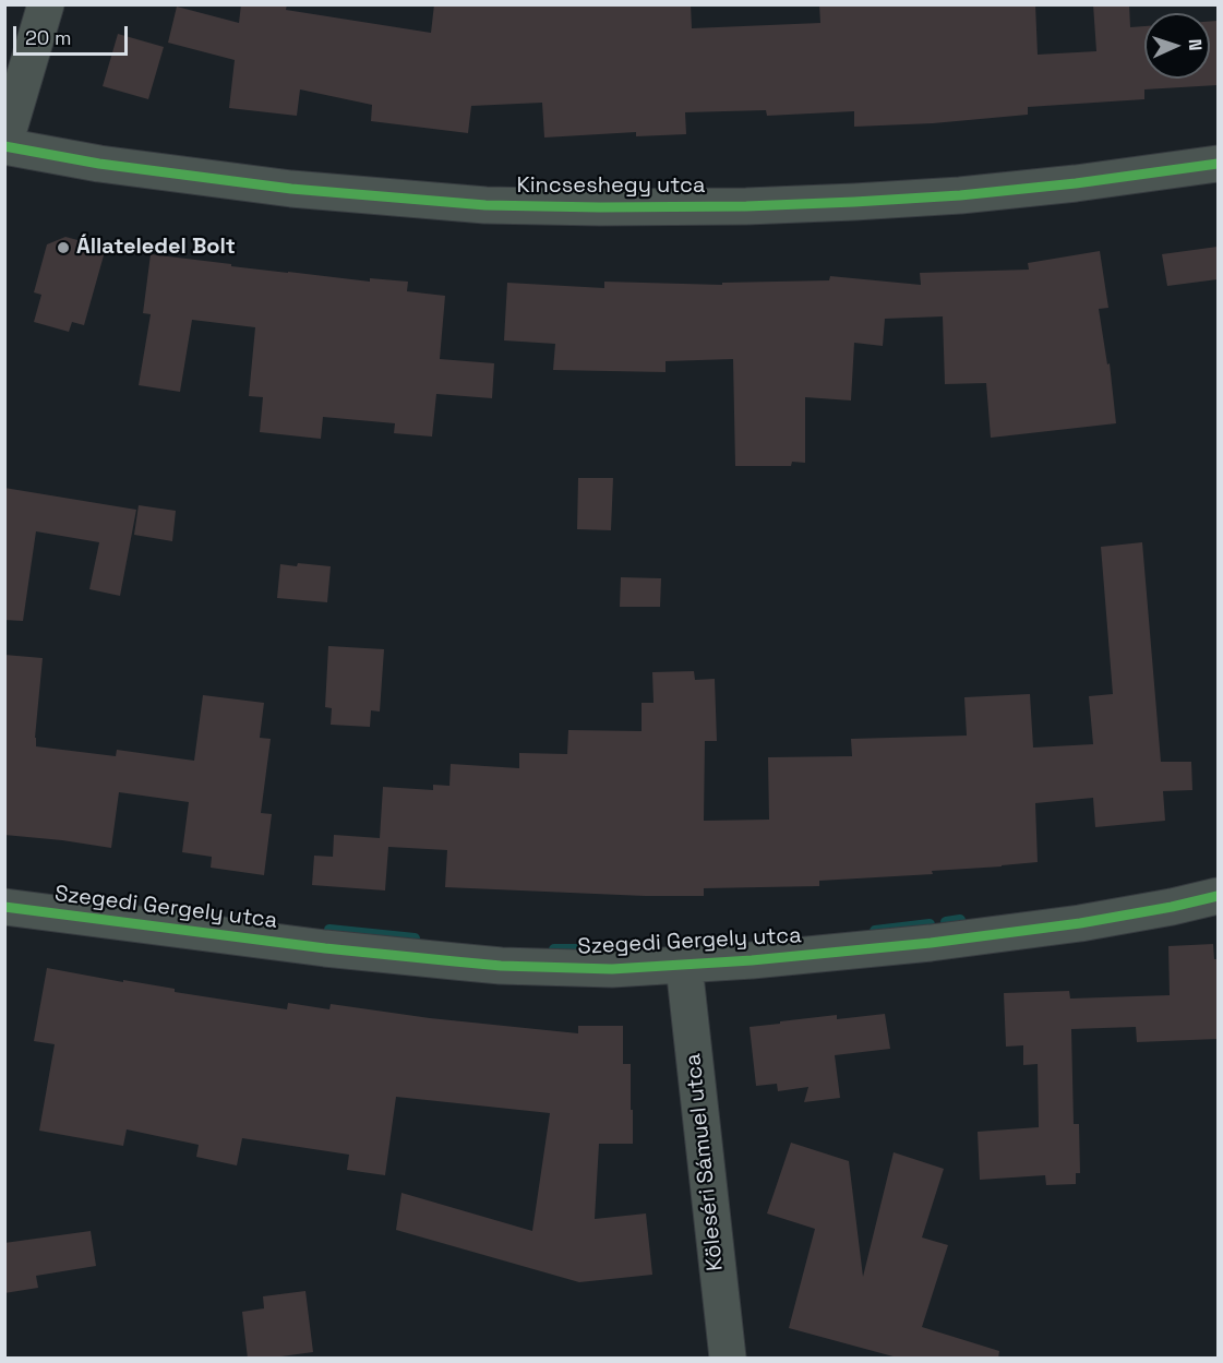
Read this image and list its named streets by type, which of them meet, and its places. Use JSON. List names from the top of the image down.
{
  "streets": {
    "street": ["Kincseshegy utca", "Szegedi Gergely utca", "Köleséri Sámuel utca"]
  },
  "crossings": [
    ["Szegedi Gergely utca", "Köleséri Sámuel utca"]
  ],
  "places": ["Állateledel Bolt"],
  "scale_bar": "20 m",
  "north": "right"
}
